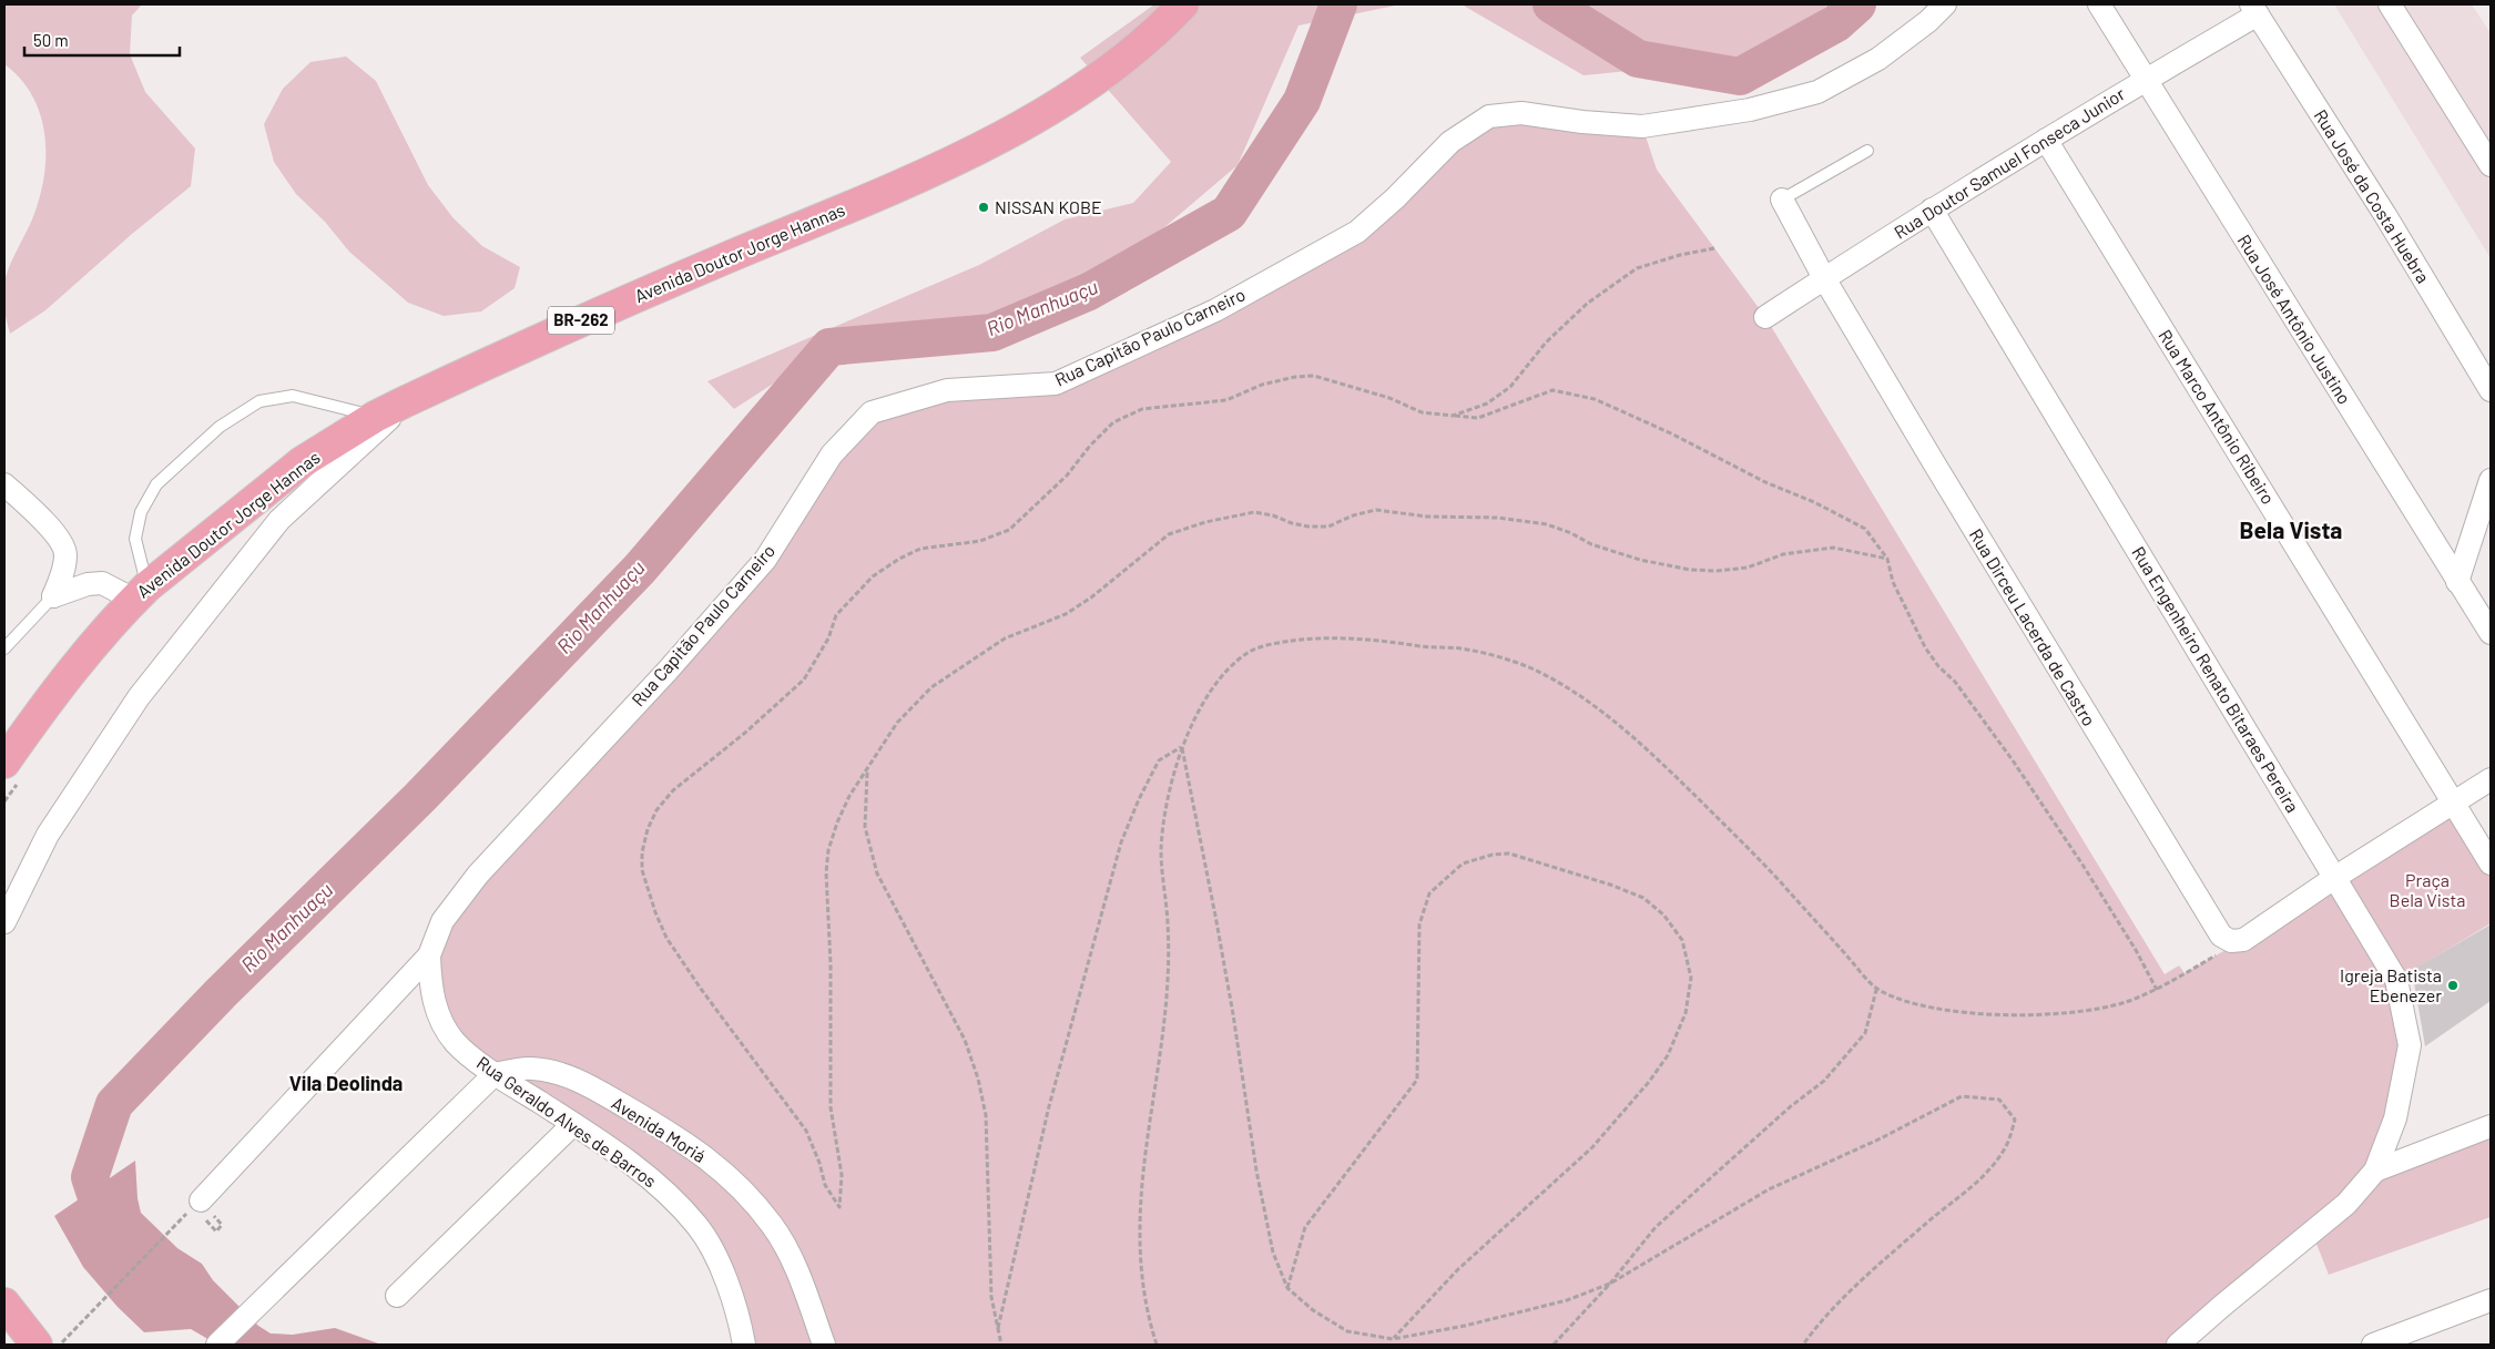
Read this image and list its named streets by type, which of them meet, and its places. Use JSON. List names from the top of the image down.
{
  "streets": {
    "highway": ["Avenida Doutor Jorge Hannas", "BR-262"],
    "street": [
      "Rua Doutor Samuel Fonseca Junior",
      "Rua José da Costa Huebra",
      "Rua José Antônio Justino",
      "Rua Capitão Paulo Carneiro",
      "Rua Marco Antônio Ribeiro",
      "Rua Dirceu Lacerda de Castro",
      "Rua Engenheiro Renato Bitaraes Pereira",
      "Rua Geraldo Alves de Barros",
      "Avenida Moriá"
    ]
  },
  "crossings": [
    ["Rua Doutor Samuel Fonseca Junior", "Rua José da Costa Huebra"],
    ["Rua Doutor Samuel Fonseca Junior", "Rua José Antônio Justino"],
    ["Rua Doutor Samuel Fonseca Junior", "Rua Marco Antônio Ribeiro"],
    ["Rua Doutor Samuel Fonseca Junior", "Rua Dirceu Lacerda de Castro"],
    ["Rua Doutor Samuel Fonseca Junior", "Rua Engenheiro Renato Bitaraes Pereira"],
    ["Rua Capitão Paulo Carneiro", "Rua Geraldo Alves de Barros"],
    ["Rua Geraldo Alves de Barros", "Avenida Moriá"]
  ],
  "districts": ["Bela Vista", "Vila Deolinda"],
  "water": ["Rio Manhuaçu"],
  "parks": ["Praça Bela Vista"],
  "places": ["NISSAN KOBE", "Igreja Batista Ebenezer"],
  "scale_bar": "50 m"
}
